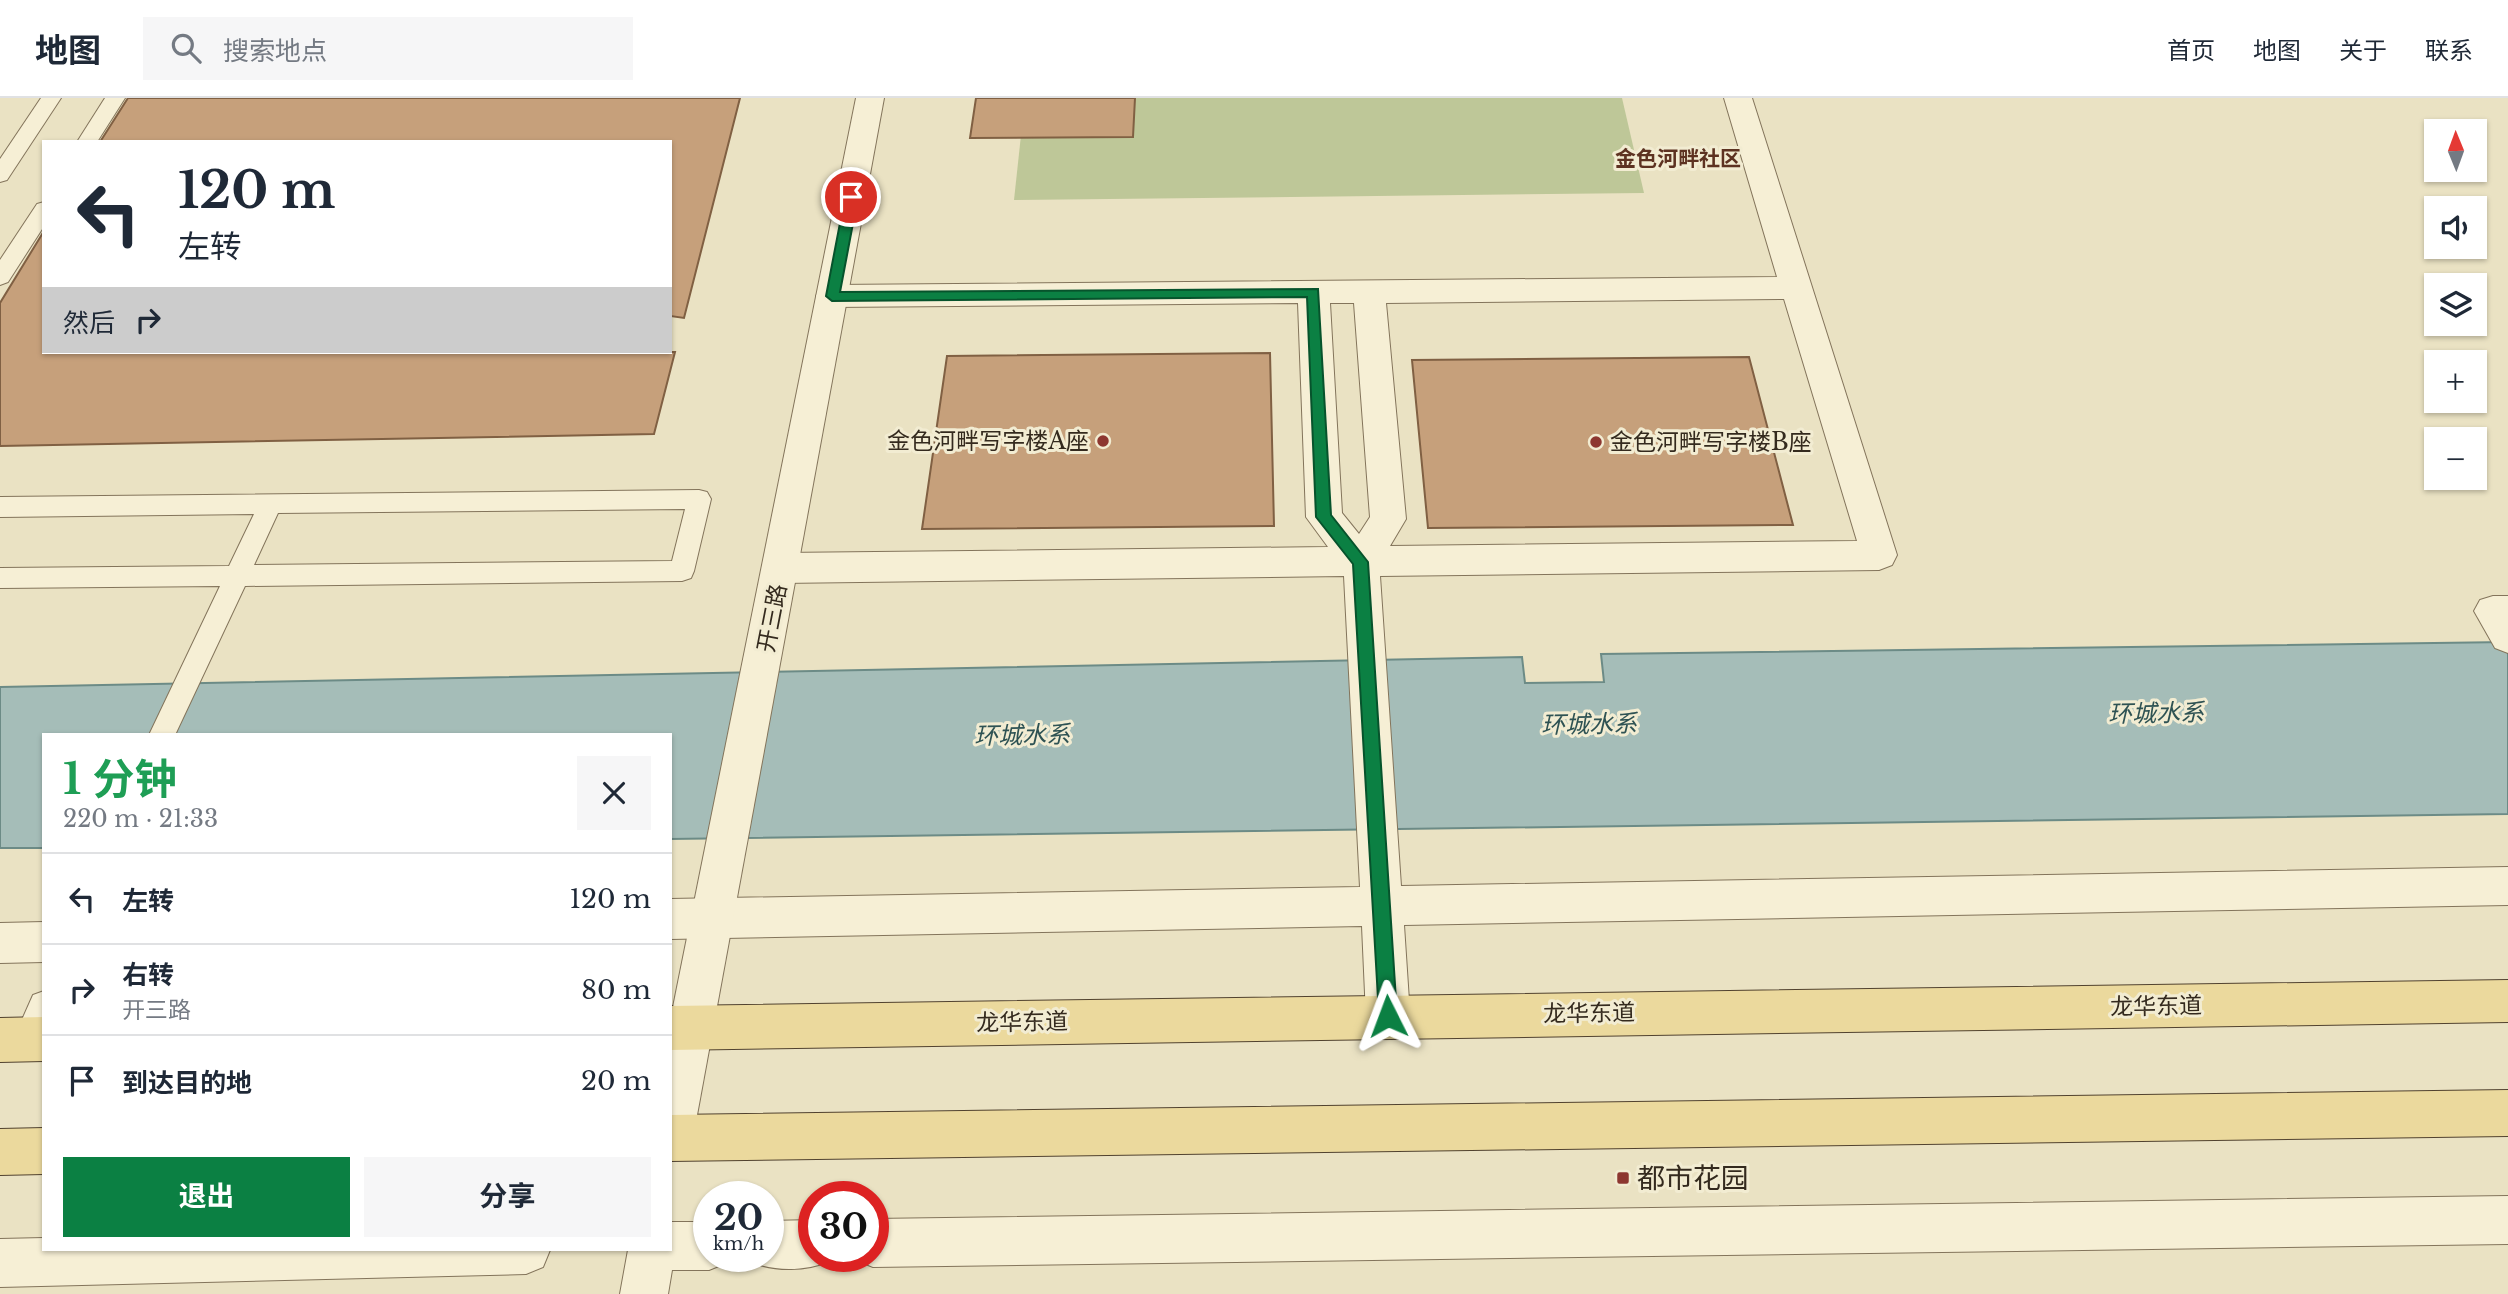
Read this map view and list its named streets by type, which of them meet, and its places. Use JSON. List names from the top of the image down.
{
  "streets": {
    "main road": ["龙华东道"],
    "street": ["开三路"]
  },
  "crossings": [
    ["开三路", "龙华东道"]
  ],
  "districts": ["金色河畔社区"],
  "water": ["环城水系"],
  "places": {
    "other": ["金色河畔写字楼A座", "金色河畔写字楼B座"],
    "transit": ["都市花园"]
  },
  "north": "top",
  "page": {
    "header": "地图",
    "search": "搜索地点",
    "nav": [
      "首页",
      "地图",
      "关于",
      "联系"
    ],
    "map_buttons": ["+", "−"],
    "turn": ["120 m", "左转"],
    "then": "然后",
    "heading": ["1 分钟", "220 m · 21:33"],
    "list": [
      {
        "name": "左转",
        "value": "120 m"
      },
      {
        "name": "右转",
        "note": "开三路",
        "value": "80 m"
      },
      {
        "name": "到达目的地",
        "value": "20 m"
      }
    ],
    "buttons": ["退出", "分享"],
    "speed": "20 km/h",
    "limit": "30"
  }
}
